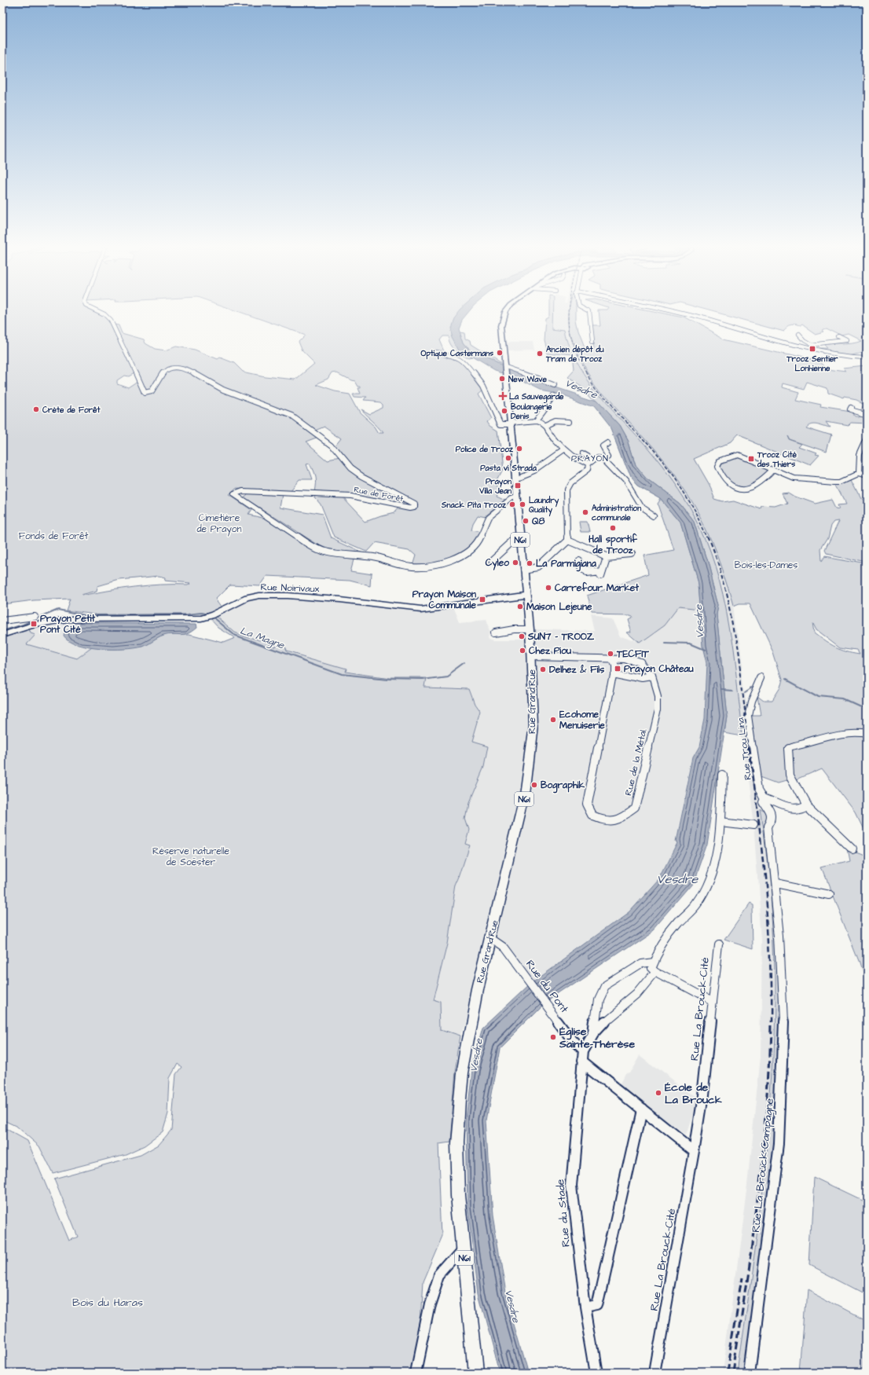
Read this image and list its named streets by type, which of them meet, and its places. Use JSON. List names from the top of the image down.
{
  "streets": {
    "main road": ["N61", "Rue Noirivaux", "Rue Grand'Rue"],
    "street": [
      "Rue de Forêt",
      "Rue Trou Lina",
      "Rue de la Métal.",
      "Rue du Pont",
      "Rue La Brouck-Cité",
      "Rue La Brouck-Campagne",
      "Rue du Stade"
    ]
  },
  "crossings": [
    ["Rue de Forêt", "Rue Grand'Rue"],
    ["N61", "Rue Grand'Rue"],
    ["Rue Noirivaux", "Rue Grand'Rue"],
    ["Rue Grand'Rue", "Rue de la Métal."],
    ["Rue Grand'Rue", "Rue du Pont"],
    ["Rue Trou Lina", "Rue La Brouck-Campagne"],
    ["Rue du Pont", "Rue du Stade"]
  ],
  "districts": ["PRAYON"],
  "water": ["Vesdre", "La Magne"],
  "parks": [
    "Cimetière de Prayon",
    "Fonds de Forêt",
    "Bois-les-Dames",
    "Réserve naturelle de Soëster",
    "Bois du Haras"
  ],
  "places": {
    "transit": [
      "Trooz Sentier Lonhienne",
      "Trooz Cité des Thiers",
      "Prayon Villa Jean",
      "Prayon Maison Communale",
      "Prayon Petit Pont Cité",
      "Prayon Château"
    ],
    "other": [
      "Optique Castermans",
      "Ancien dépôt du Tram de Trooz",
      "New Wave",
      "Crète de Forêt",
      "Boulangerie Denis",
      "Police de Trooz",
      "Pasta vi Strada",
      "Snack Pita Trooz",
      "Laundry Quality",
      "Administration communale",
      "Q8",
      "Hall sportif de Trooz",
      "Cyleo",
      "La Parmigiana",
      "Carrefour Market",
      "Maison Lejeune",
      "SUN7 - TROOZ",
      "Chez Piou",
      "TECFIT",
      "Delhez & Fils",
      "Ecohome Menuiserie",
      "Bographik",
      "Église Sainte-Thérèse",
      "École de La Brouck"
    ],
    "health": ["La Sauvegarde"]
  }
}
